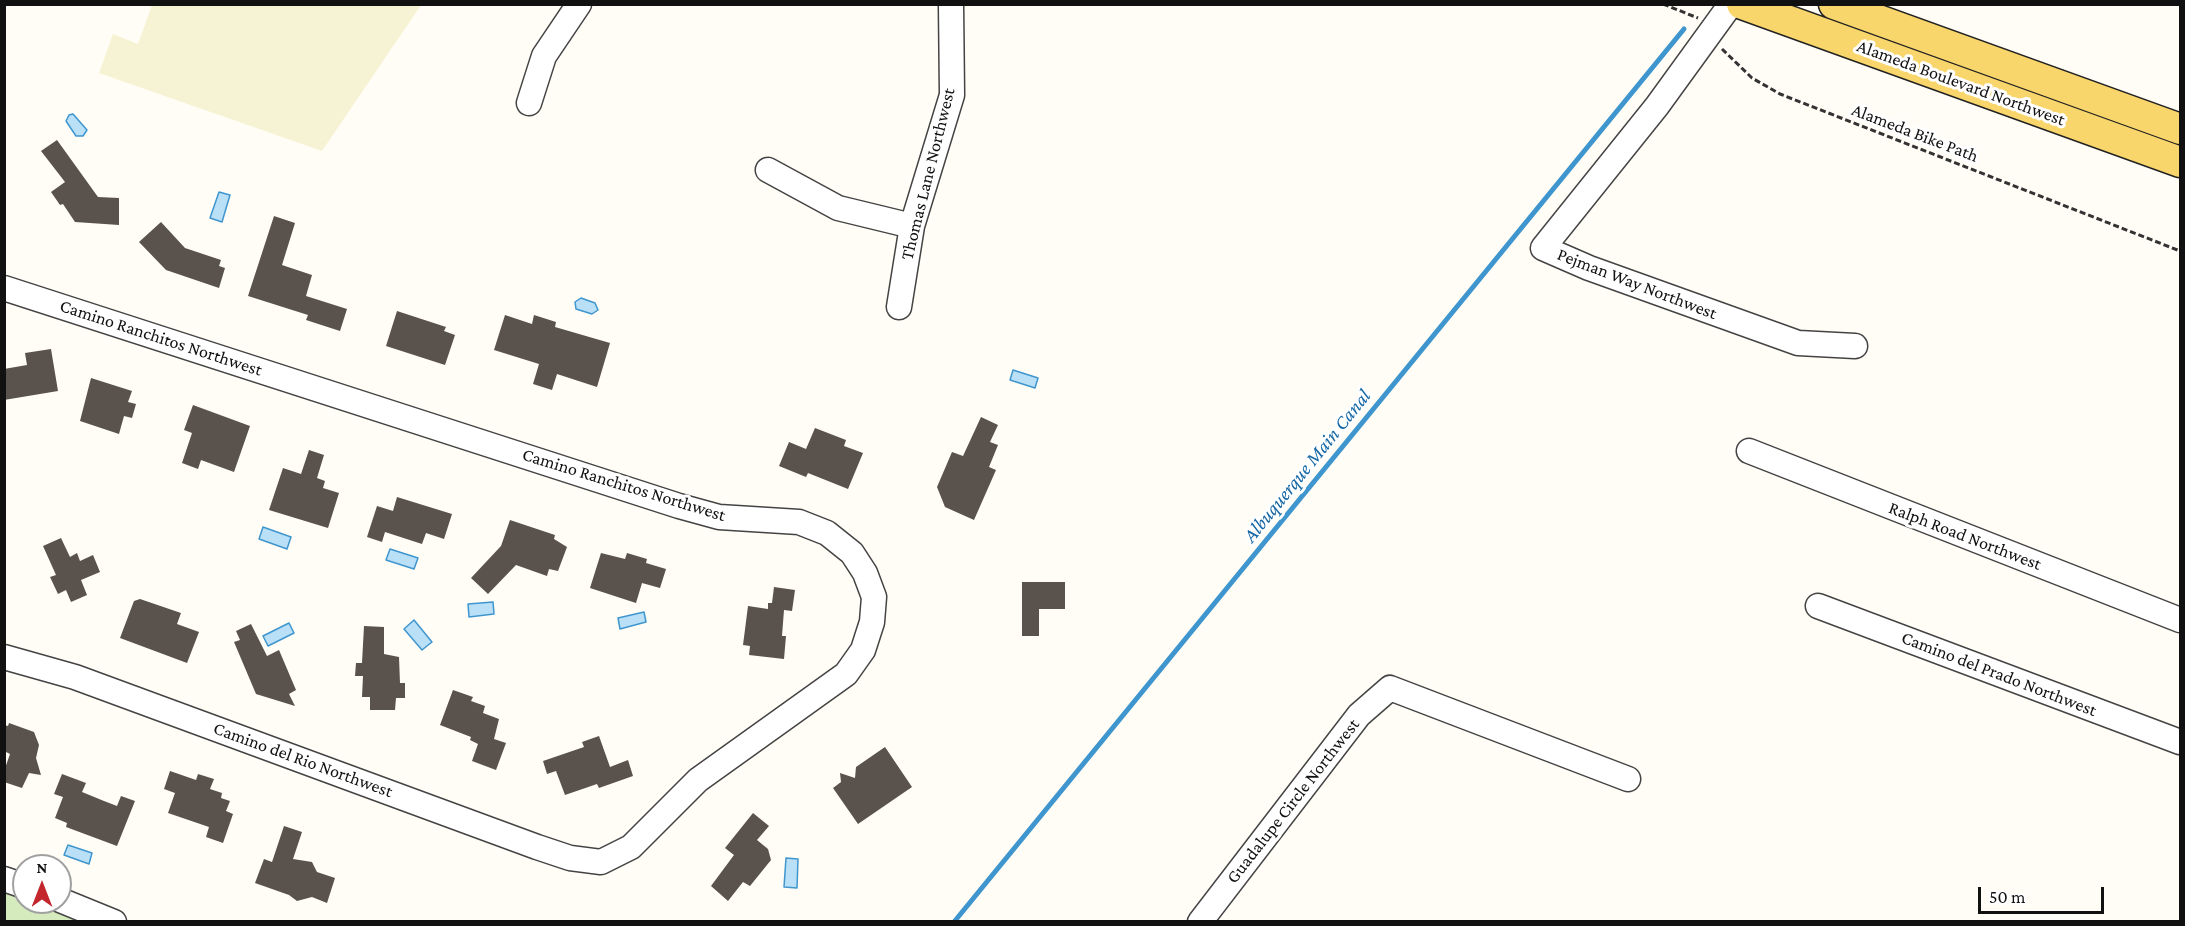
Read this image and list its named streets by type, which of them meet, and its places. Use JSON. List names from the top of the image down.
{
  "streets": {
    "main road": ["Alameda Boulevard Northwest"],
    "street": [
      "Thomas Lane Northwest",
      "Pejman Way Northwest",
      "Camino Ranchitos Northwest",
      "Ralph Road Northwest",
      "Camino del Prado Northwest",
      "Camino del Rio Northwest",
      "Guadalupe Circle Northwest"
    ],
    "path": ["Alameda Bike Path"]
  },
  "crossings": [
    ["Alameda Bike Path", "Pejman Way Northwest"],
    ["Camino Ranchitos Northwest", "Camino del Rio Northwest"]
  ],
  "water": ["Albuquerque Main Canal"],
  "scale_bar": "50 m",
  "north": "top"
}
